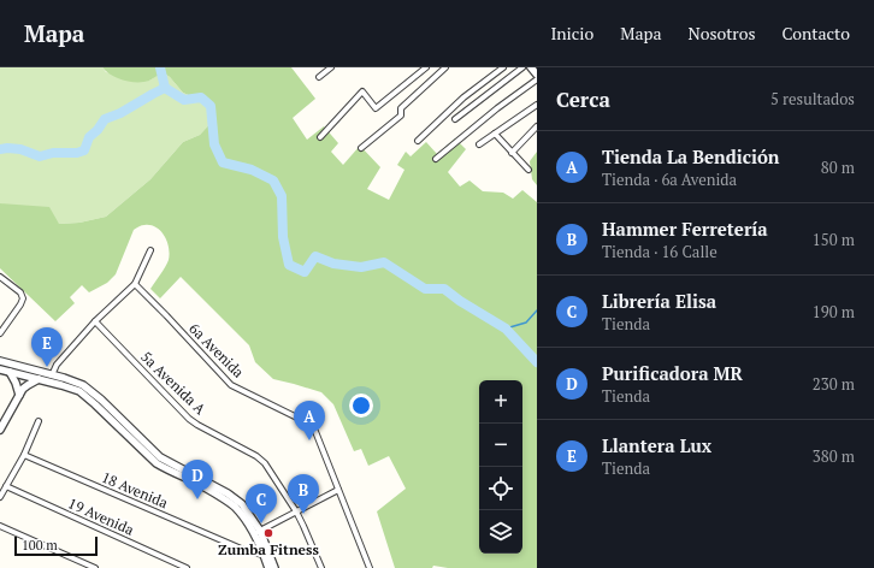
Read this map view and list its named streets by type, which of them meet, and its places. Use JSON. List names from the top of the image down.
{
  "streets": {
    "street": [
      "6a Avenida",
      "5a Avenida A",
      "18 Avenida",
      "19 Avenida"
    ]
  },
  "places": ["Zumba Fitness"],
  "scale_bar": "100 m",
  "page": {
    "header": "Mapa",
    "nav": [
      "Inicio",
      "Mapa",
      "Nosotros",
      "Contacto"
    ],
    "heading": ["Cerca", "5 resultados"],
    "list": [
      {
        "mark": "A",
        "name": "Tienda La Bendición",
        "note": "Tienda · 6a Avenida",
        "value": "80 m"
      },
      {
        "mark": "B",
        "name": "Hammer Ferretería",
        "note": "Tienda · 16 Calle",
        "value": "150 m"
      },
      {
        "mark": "C",
        "name": "Librería Elisa",
        "note": "Tienda",
        "value": "190 m"
      },
      {
        "mark": "D",
        "name": "Purificadora MR",
        "note": "Tienda",
        "value": "230 m"
      },
      {
        "mark": "E",
        "name": "Llantera Lux",
        "note": "Tienda",
        "value": "380 m"
      }
    ],
    "pins": [
      "E",
      "A",
      "D",
      "B",
      "C"
    ],
    "map_buttons": ["+", "−"],
    "scale": "100 m"
  }
}
